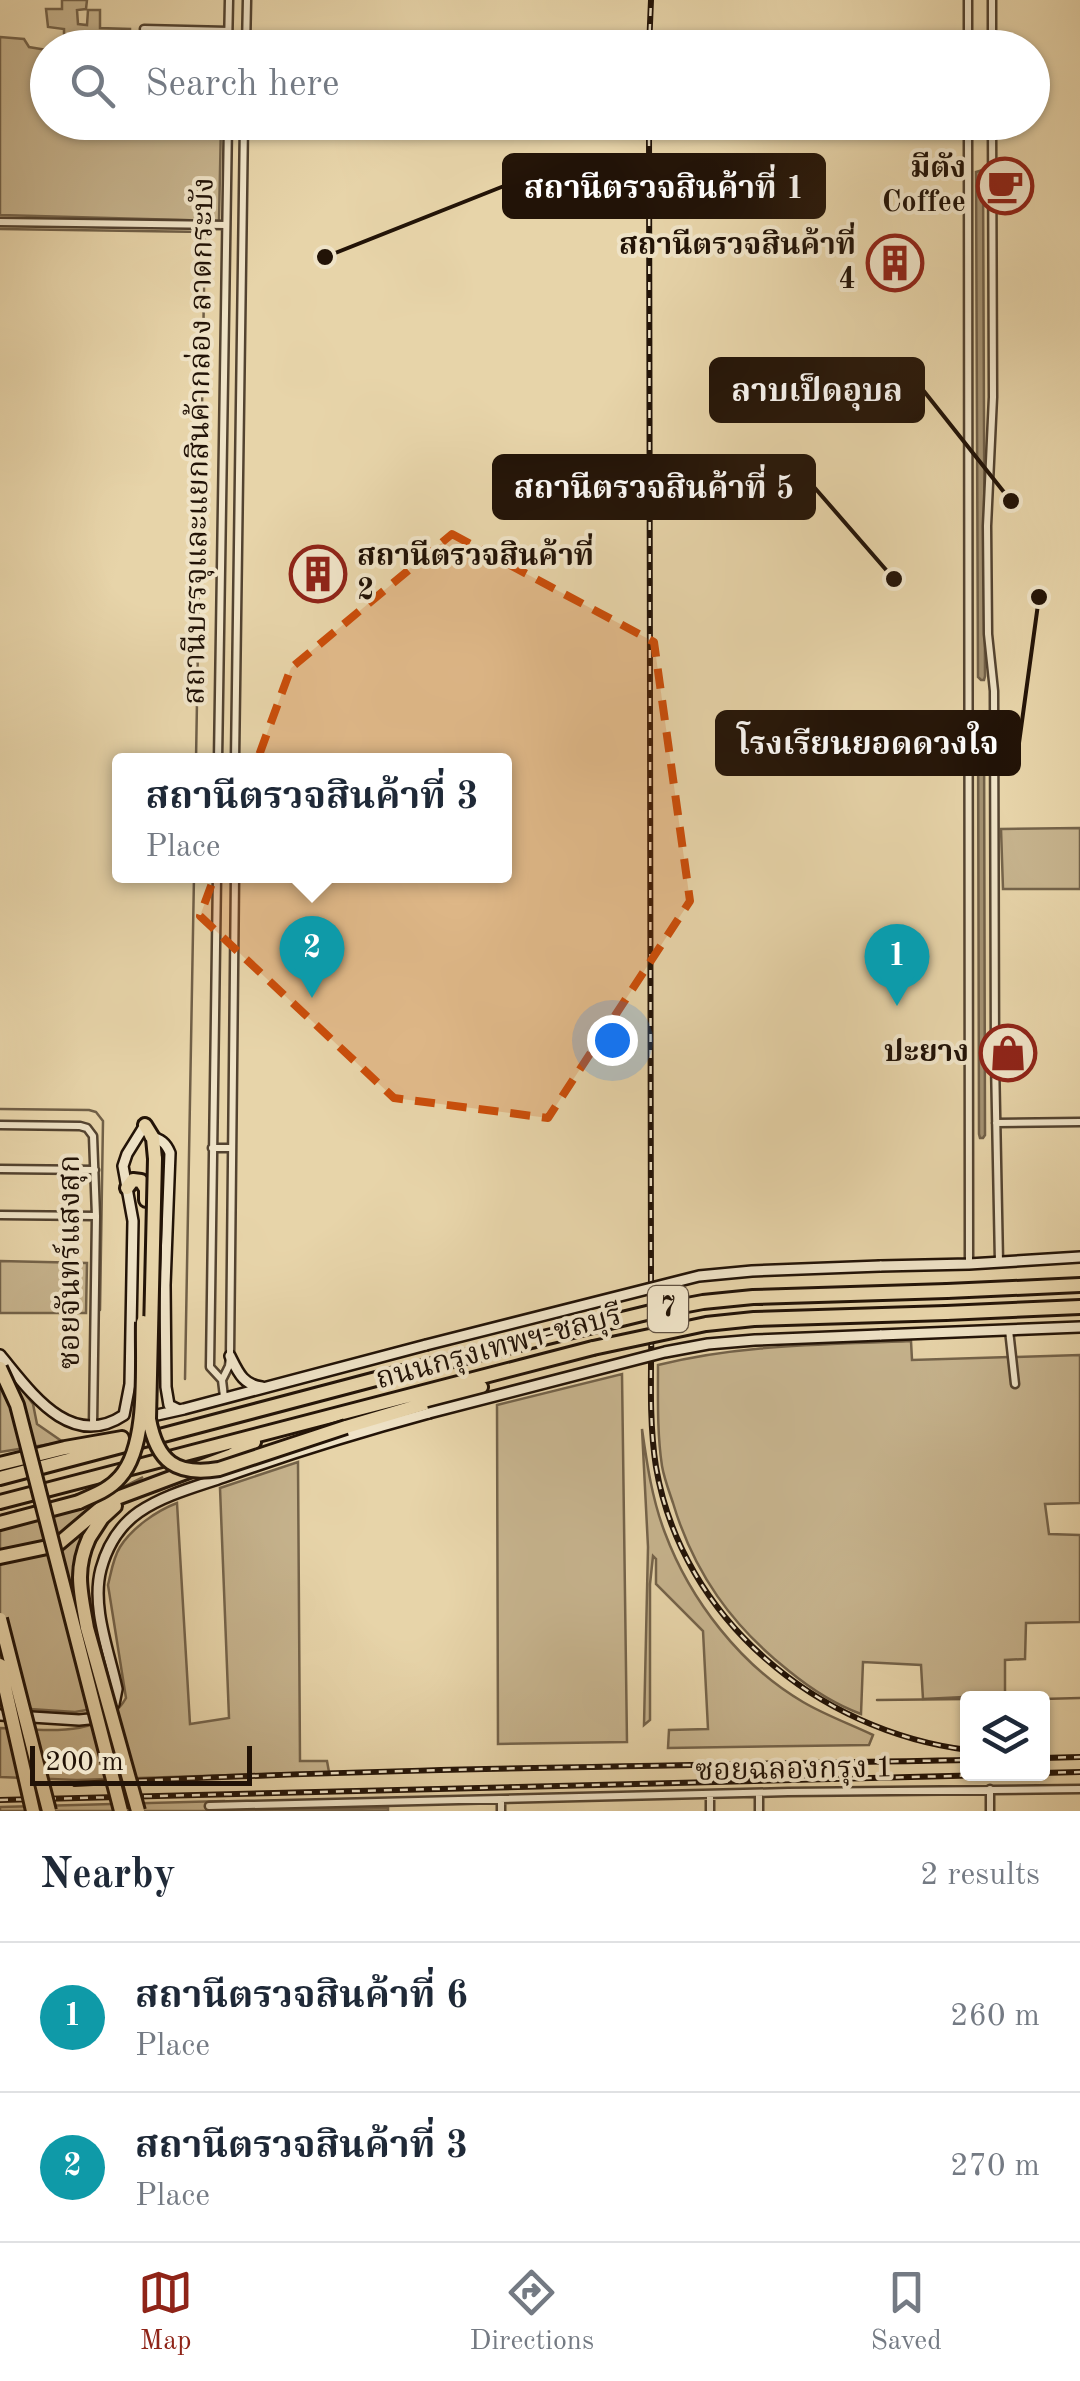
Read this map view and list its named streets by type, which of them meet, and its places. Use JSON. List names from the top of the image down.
{
  "streets": {
    "highway": ["7", "ถนนกรุงเทพฯ-ชลบุรี"],
    "street": ["สถานีบรรจุและแยกสินค้ากล่อง ลาดกระบัง", "ซอยจันทร์แสงสุก", "ซอยฉลองกรุง 1"]
  },
  "places": {
    "cafe": ["มีตัง Coffee"],
    "other": [
      "สถานีตรวจสินค้าที่ 1",
      "ลาบเป็ดอุบล",
      "สถานีตรวจสินค้าที่ 5",
      "โรงเรียนยอดดวงใจ"
    ],
    "building": ["สถานีตรวจสินค้าที่ 4", "สถานีตรวจสินค้าที่ 2"],
    "shop": ["ปะยาง"]
  },
  "scale_bar": "200 m",
  "page": {
    "search": "Search here",
    "popup": ["สถานีตรวจสินค้าที่ 3", "Place"],
    "pins": ["2", "1"],
    "scale": "200 m",
    "heading": ["Nearby", "2 results"],
    "list": [
      {
        "mark": "1",
        "name": "สถานีตรวจสินค้าที่ 6",
        "note": "Place",
        "value": "260 m"
      },
      {
        "mark": "2",
        "name": "สถานีตรวจสินค้าที่ 3",
        "note": "Place",
        "value": "270 m"
      }
    ],
    "nav": ["Map", "Directions", "Saved"]
  }
}
